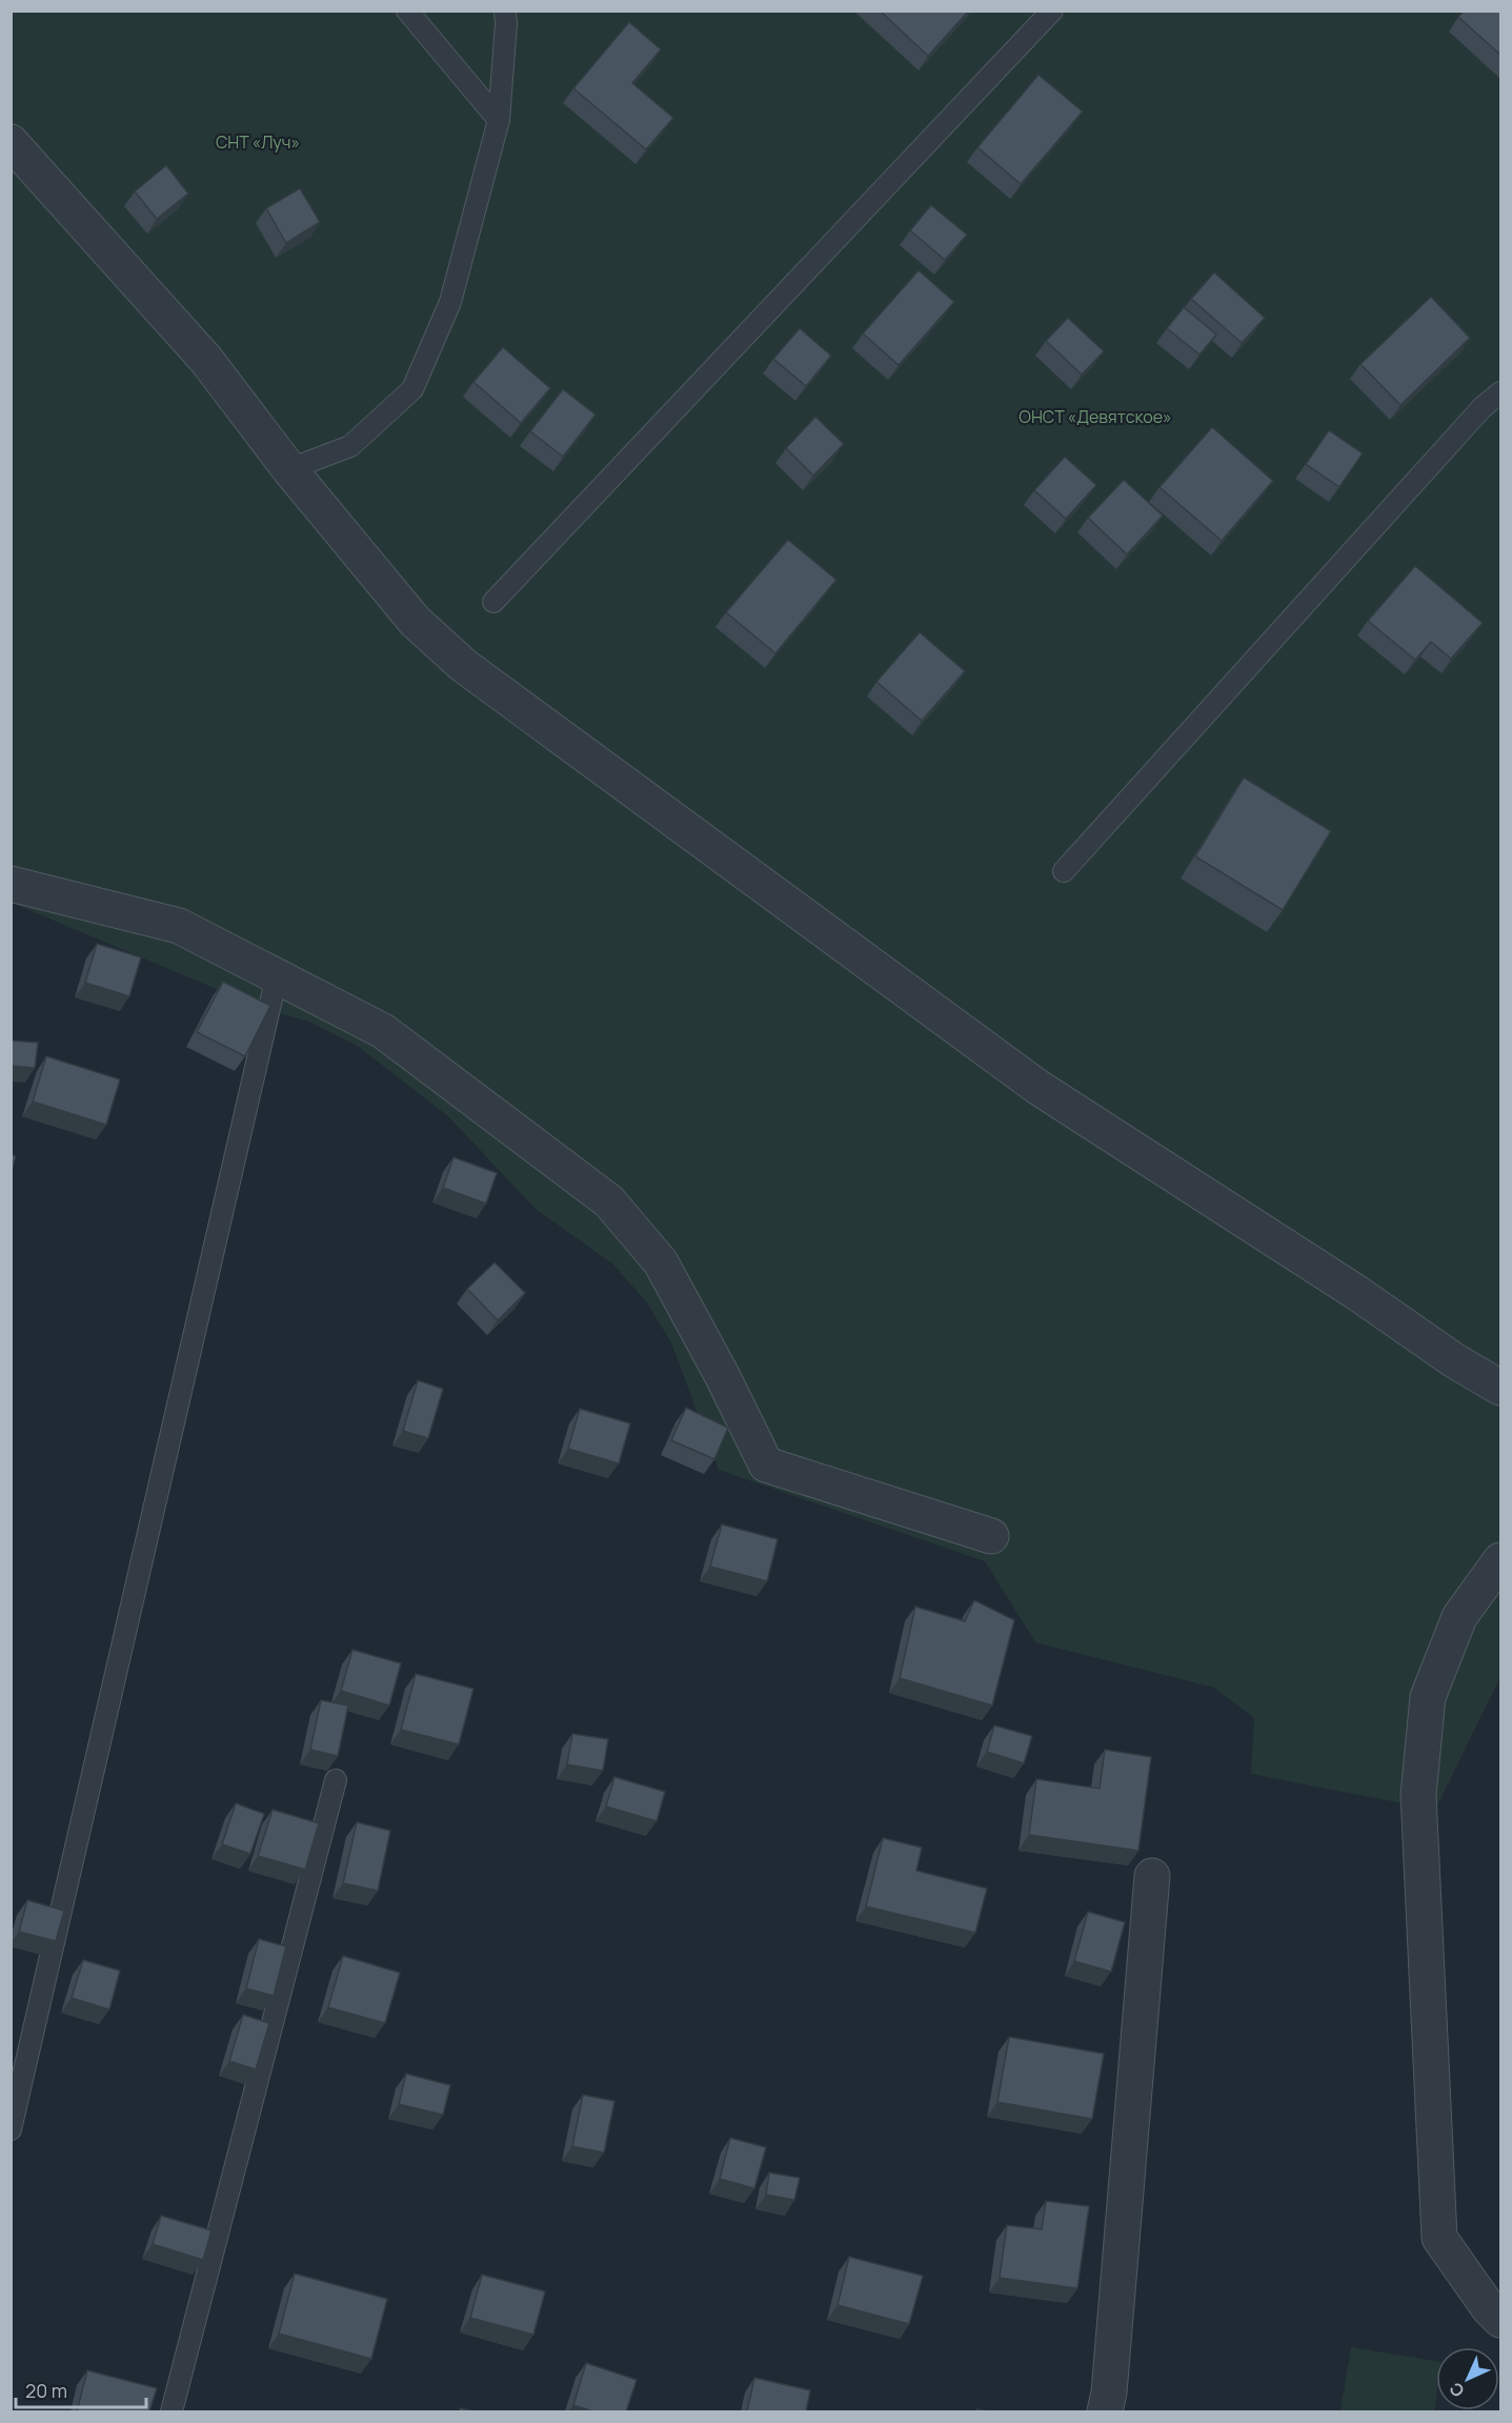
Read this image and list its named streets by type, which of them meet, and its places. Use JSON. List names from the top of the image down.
{
  "parks": ["СНТ «Луч»", "ОНСТ «Девятское»"],
  "scale_bar": "20 m",
  "north": "bottom left"
}
